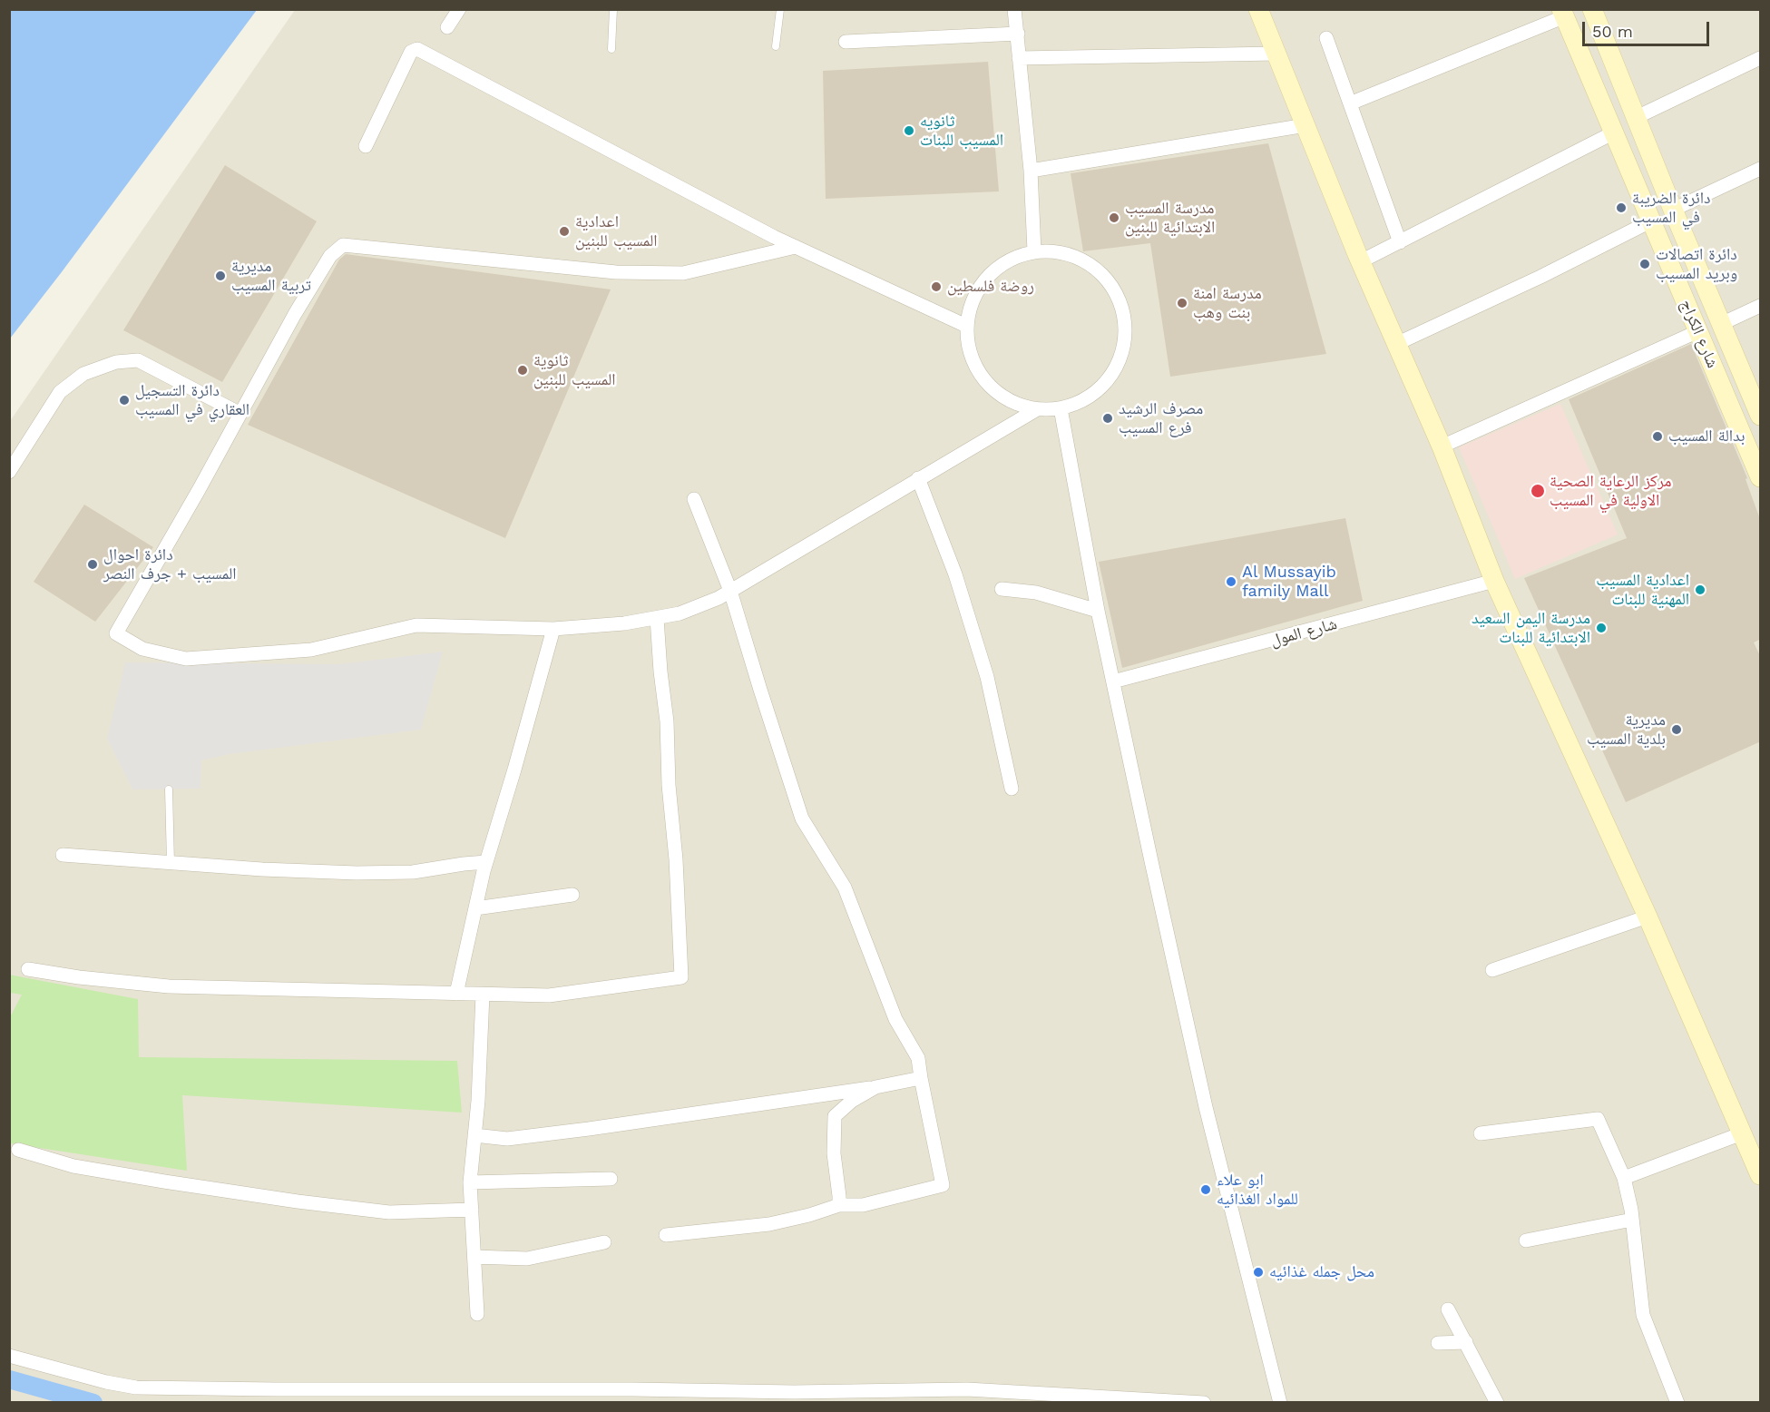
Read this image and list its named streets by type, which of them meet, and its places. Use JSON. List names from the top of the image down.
{
  "streets": {
    "street": ["شارع الكراج", "شارع المول"]
  },
  "places": [
    "ثانويه المسيب للبنات",
    "دائرة الضريبة في المسيب",
    "مدرسة المسيب الابتدائية للبنين",
    "اعدادية المسيب للبنين",
    "دائرة اتصالات وبريد المسيب",
    "مديرية تربية المسيب",
    "روضة فلسطين",
    "مدرسة امنة بنت وهب",
    "ثانوية المسيب للبنين",
    "دائرة التسجيل العقاري في المسيب",
    "مصرف الرشيد فرع المسيب",
    "بدالة المسيب",
    "مركز الرعاية الصحية الاولية في المسيب",
    "دائرة احوال المسيب + جرف النصر",
    "Al Mussayib family Mall",
    "اعدادية المسيب المهنية للبنات",
    "مدرسة اليمن السعيد الابتدائية للبنات",
    "مديرية بلدية المسيب",
    "ابو علاء للمواد الغذائيه",
    "محل جمله غذائيه"
  ],
  "scale_bar": "50 m"
}
